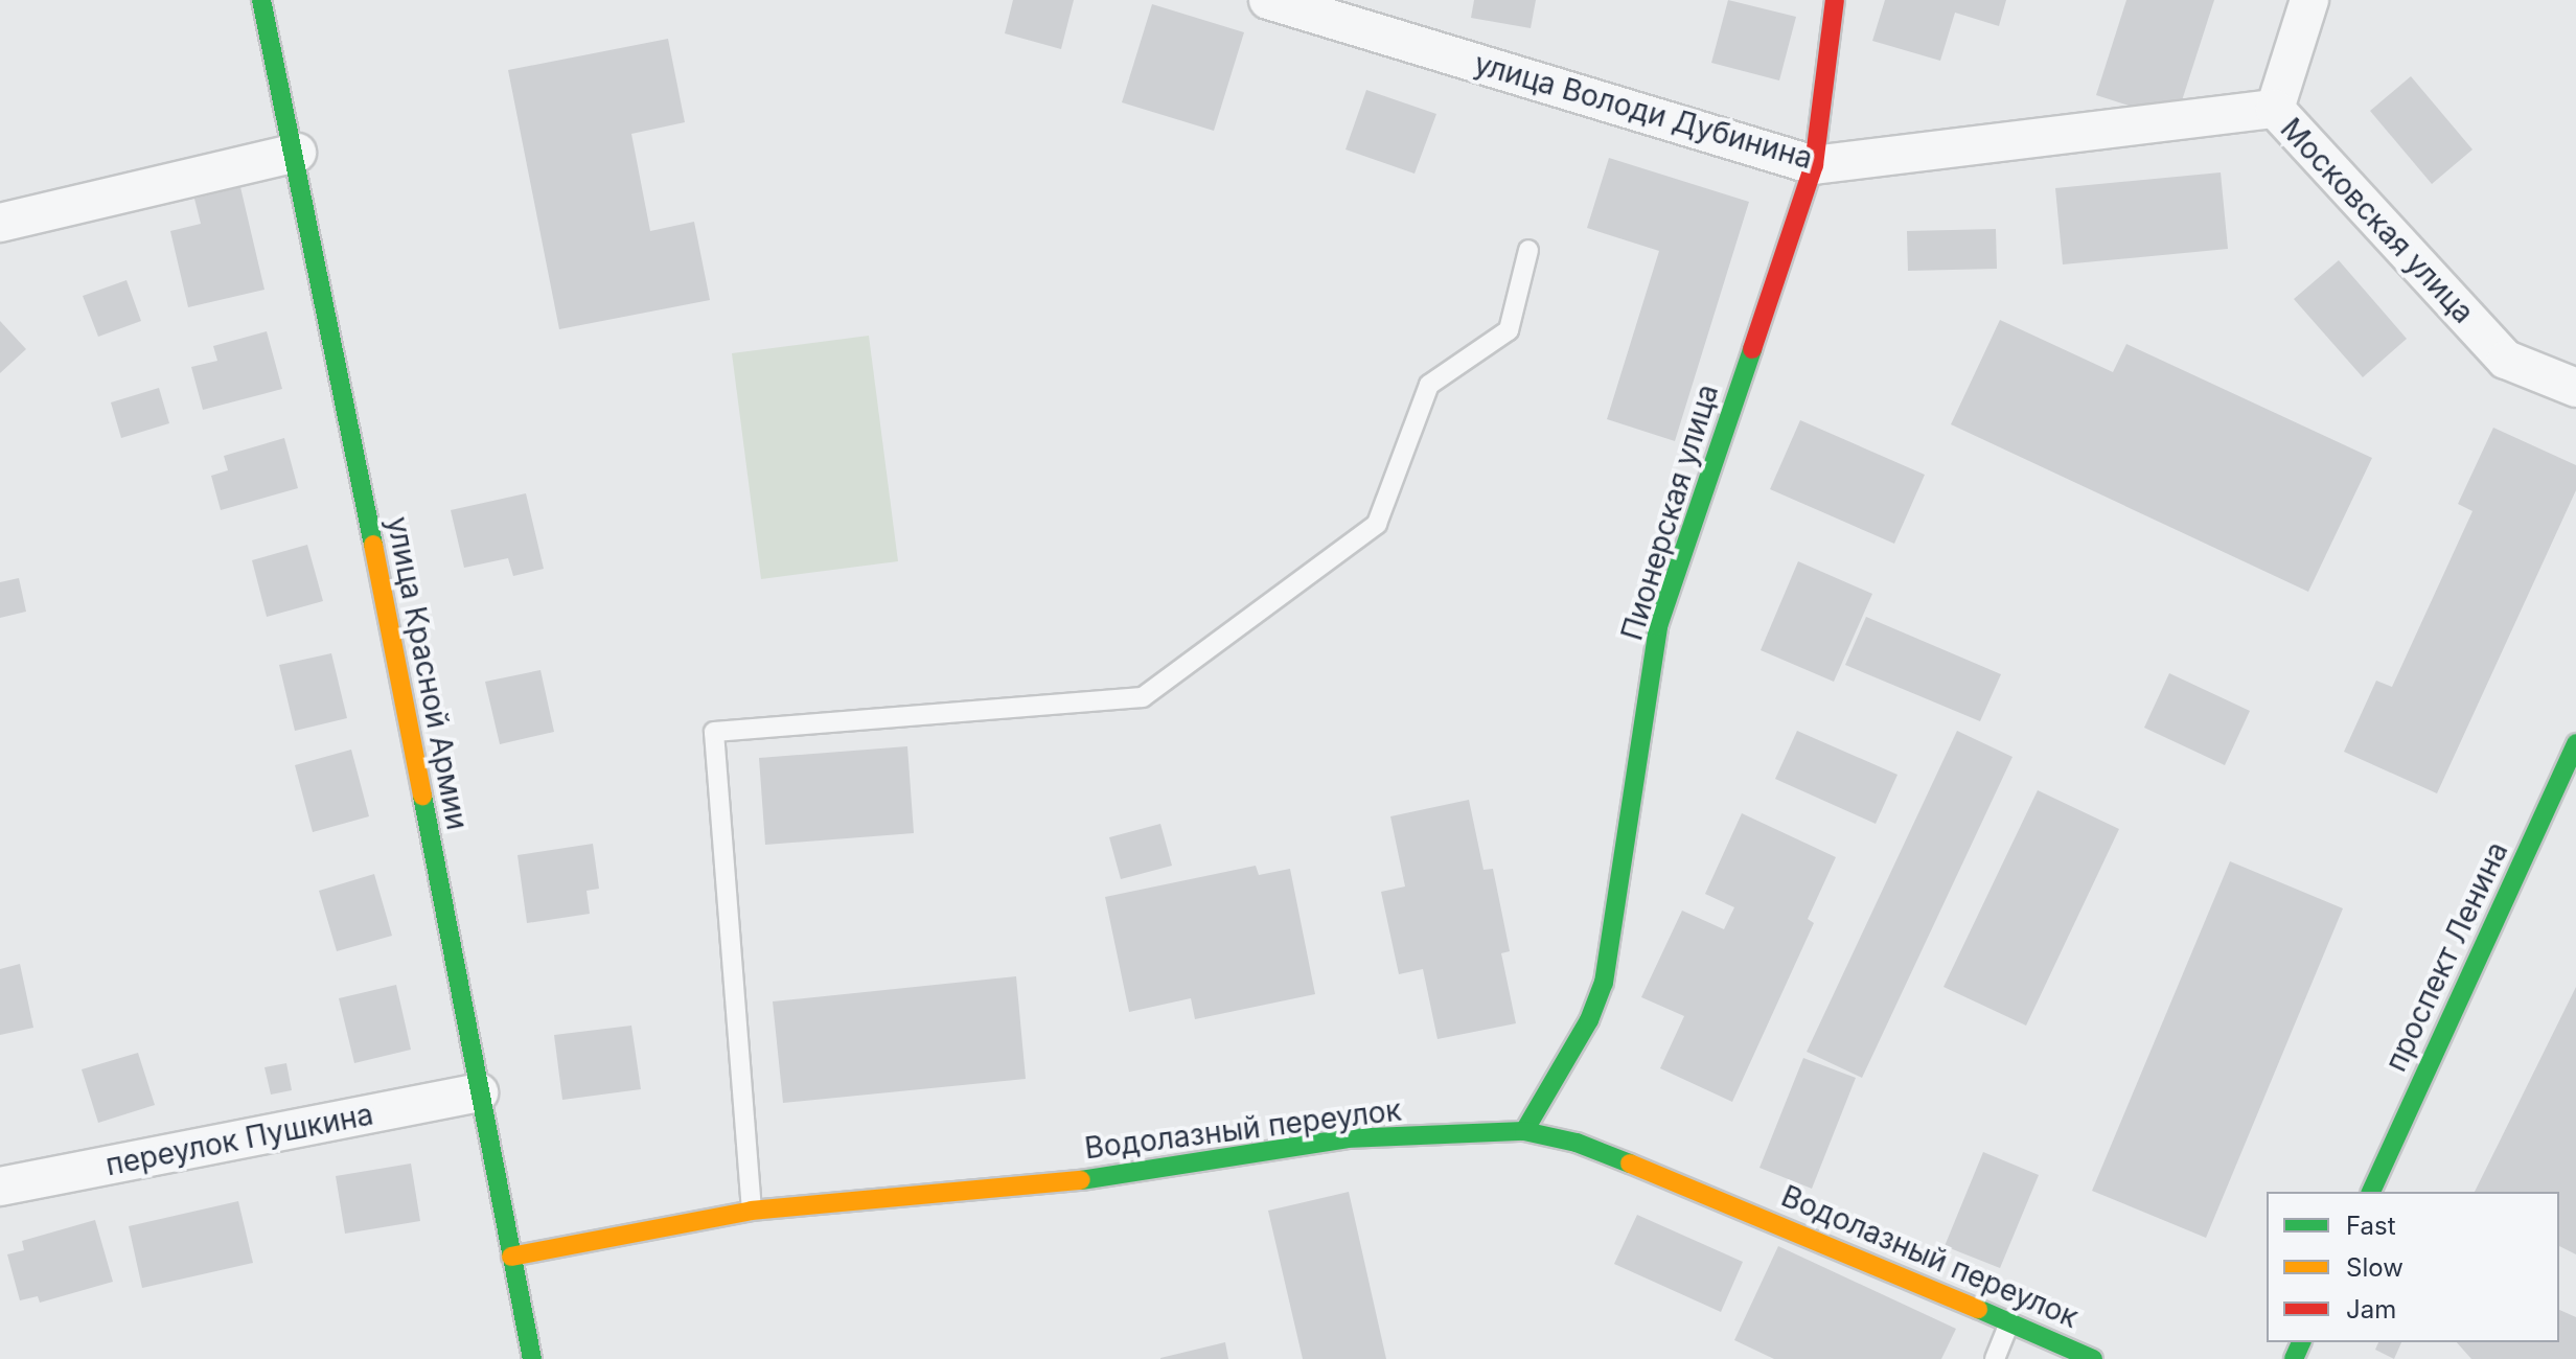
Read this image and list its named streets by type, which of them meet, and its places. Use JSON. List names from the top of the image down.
{
  "streets": {
    "street": [
      "улица Володи Дубинина",
      "Московская улица",
      "Пионерская улица",
      "улица Красной Армии",
      "проспект Ленина",
      "Водолазный переулок",
      "переулок Пушкина"
    ]
  },
  "crossings": [
    ["улица Володи Дубинина", "Московская улица"],
    ["улица Володи Дубинина", "Пионерская улица"],
    ["Пионерская улица", "Водолазный переулок"],
    ["улица Красной Армии", "Водолазный переулок"],
    ["улица Красной Армии", "переулок Пушкина"]
  ],
  "legend": ["Fast", "Slow", "Jam"]
}
